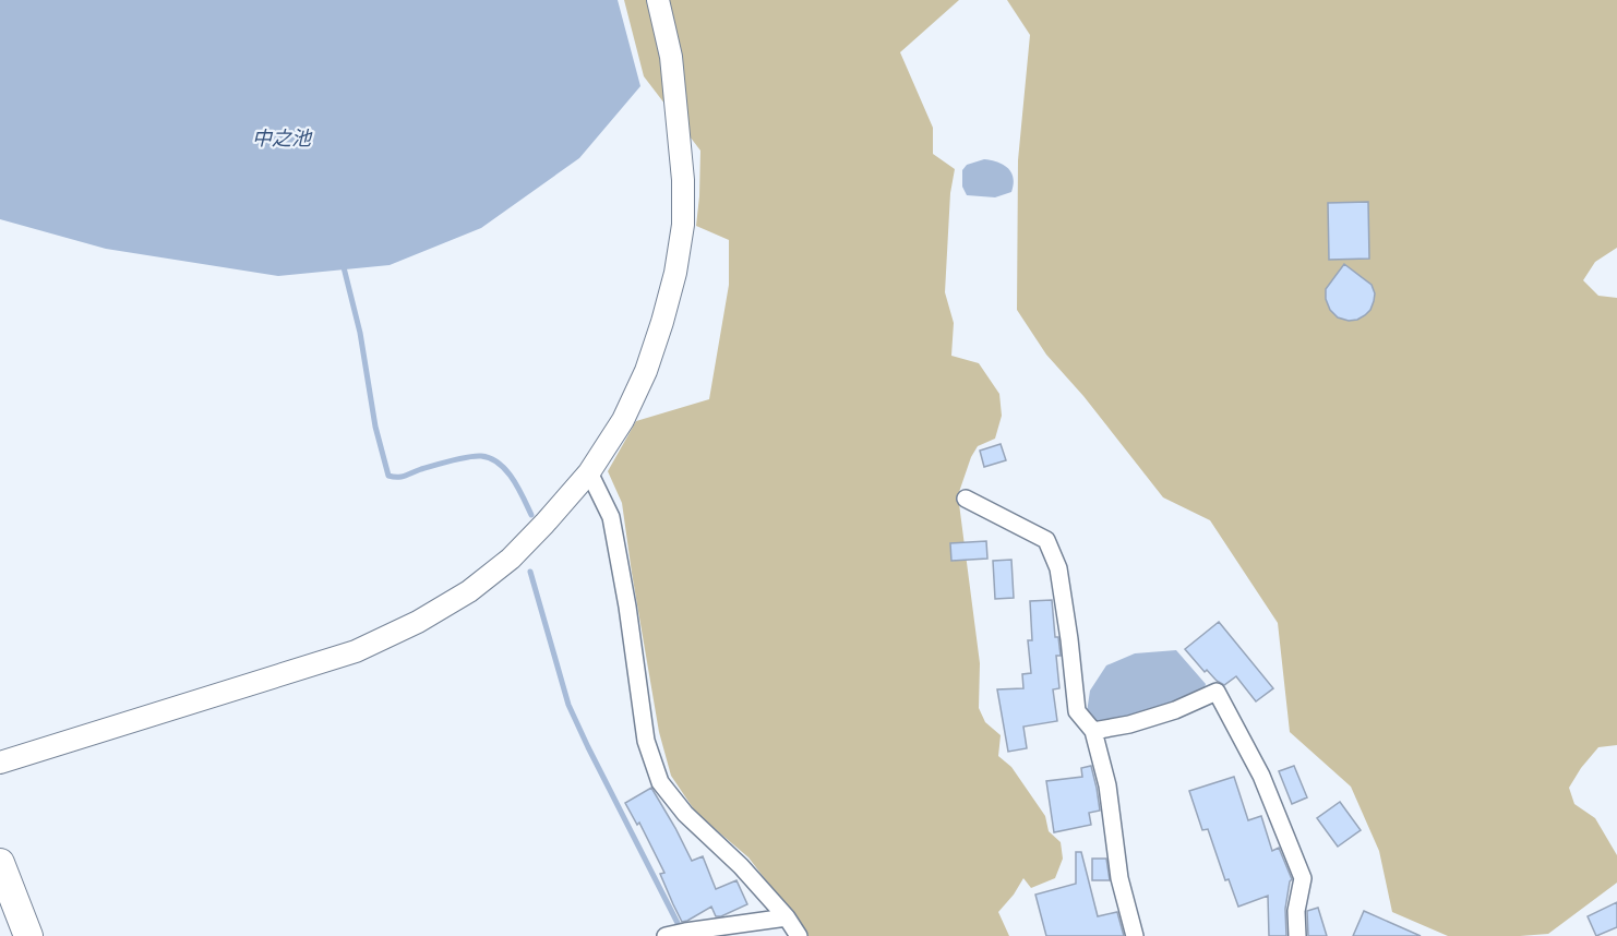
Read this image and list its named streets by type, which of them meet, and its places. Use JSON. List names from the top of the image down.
{
  "water": ["中之池"]
}
